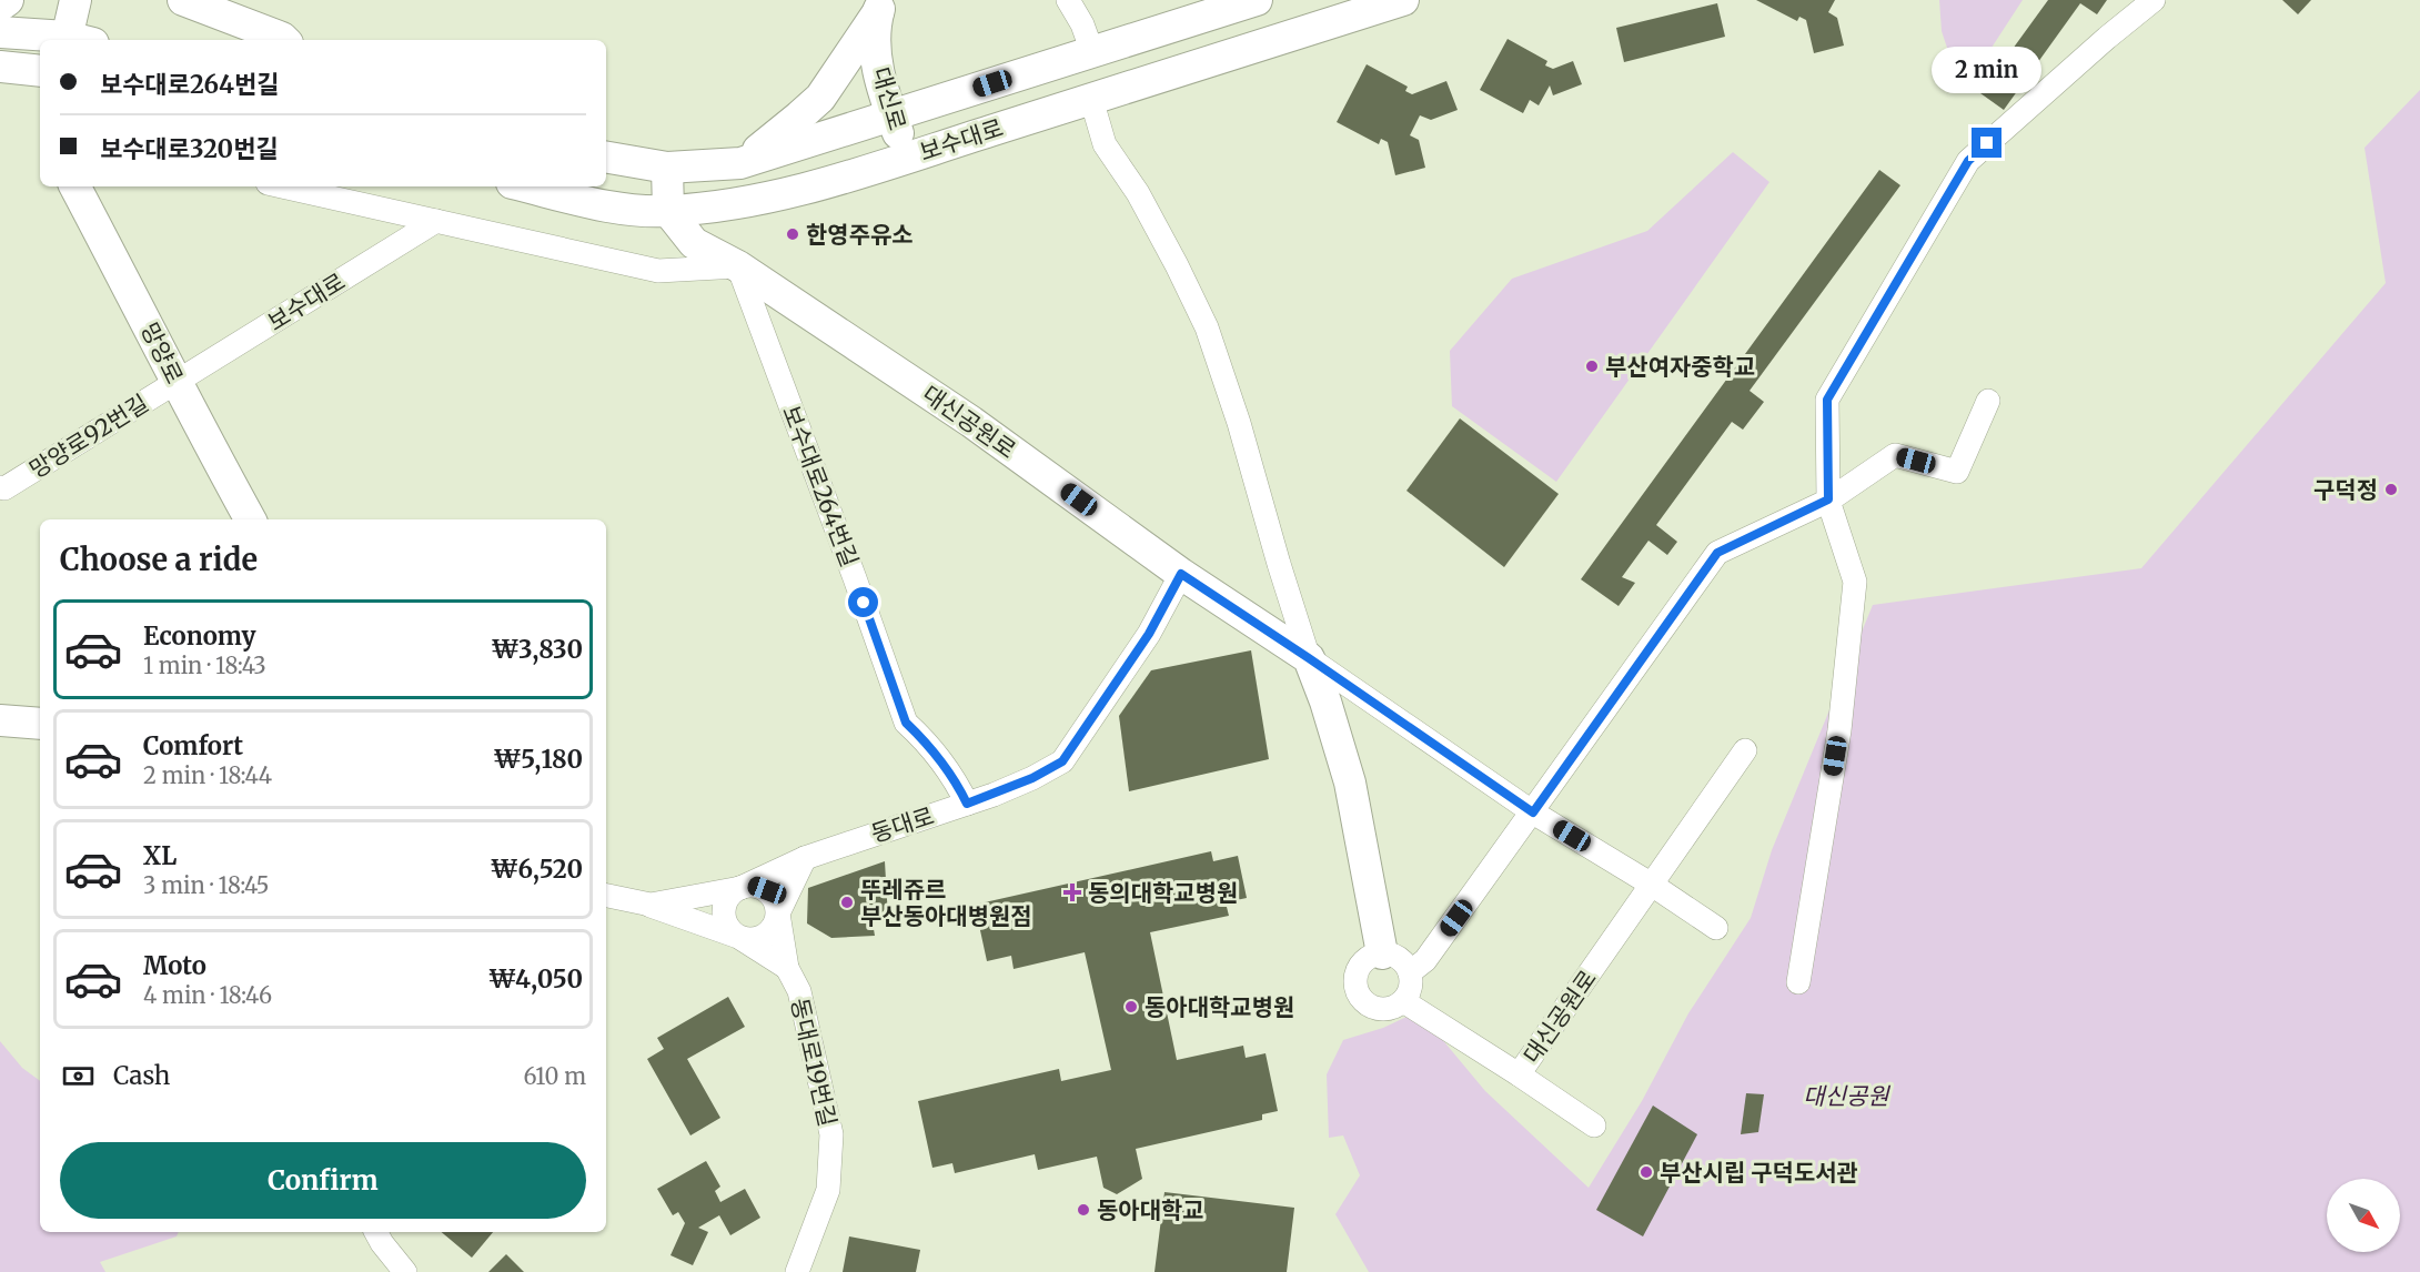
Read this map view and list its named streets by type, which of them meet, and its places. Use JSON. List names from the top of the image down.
{
  "streets": {
    "main road": [
      "대신로",
      "보수대로",
      "망양로",
      "대신공원로"
    ],
    "street": [
      "망양로92번길",
      "보수대로264번길",
      "동대로",
      "동대로19번길"
    ]
  },
  "crossings": [
    ["대신로", "보수대로"],
    ["보수대로", "망양로"],
    ["보수대로", "대신공원로"],
    ["보수대로", "망양로92번길"],
    ["망양로", "망양로92번길"],
    ["대신공원로", "보수대로264번길"],
    ["대신공원로", "동대로"],
    ["보수대로264번길", "동대로"],
    ["동대로", "동대로19번길"]
  ],
  "parks": ["대신공원"],
  "places": {
    "other": [
      "한영주유소",
      "부산여자중학교",
      "구덕정",
      "뚜레쥬르 부산동아대병원점",
      "동아대학교병원",
      "부산시립 구덕도서관",
      "동아대학교"
    ],
    "health": ["동의대학교병원"]
  },
  "north": "bottom right",
  "page": {
    "banner": ["보수대로264번길", "보수대로320번길"],
    "bubble": "2 min",
    "heading": "Choose a ride",
    "list": [
      {
        "name": "Economy",
        "note": "1 min · 18:43",
        "value": "₩3,830"
      },
      {
        "name": "Comfort",
        "note": "2 min · 18:44",
        "value": "₩5,180"
      },
      {
        "name": "XL",
        "note": "3 min · 18:45",
        "value": "₩6,520"
      },
      {
        "name": "Moto",
        "note": "4 min · 18:46",
        "value": "₩4,050"
      }
    ],
    "pay": ["Cash", "610 m"],
    "buttons": "Confirm"
  }
}
